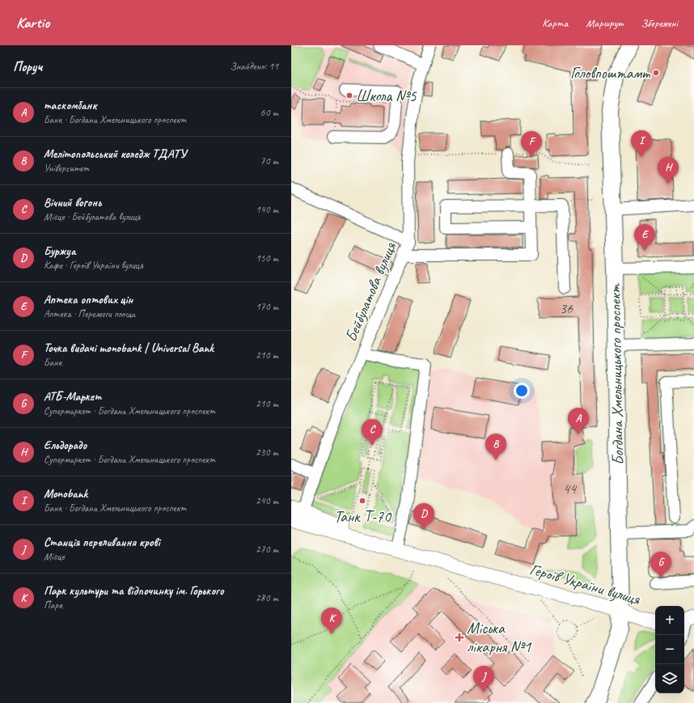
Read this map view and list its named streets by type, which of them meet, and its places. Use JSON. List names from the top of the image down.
{
  "streets": {
    "highway": ["Богдана Хмельницького проспект"],
    "main road": ["Героїв України вулиця"],
    "street": ["Бейбулатова вулиця"]
  },
  "crossings": [
    ["Бейбулатова вулиця", "Героїв України вулиця"],
    ["Богдана Хмельницького проспект", "Героїв України вулиця"]
  ],
  "places": {
    "other": ["Головпоштамт", "Школа №5", "Танк Т-70"],
    "health": ["Міська лікарня №1"]
  },
  "house_numbers": ["36", "44"],
  "page": {
    "header": "Kartio",
    "nav": ["Карта", "Маршрут", "Збережені"],
    "heading": ["Поруч", "Знайдено: 11"],
    "list": [
      {
        "mark": "A",
        "name": "таскомбанк",
        "note": "Банк · Богдана Хмельницького проспект",
        "value": "60 m"
      },
      {
        "mark": "B",
        "name": "Мелітопольський коледж ТДАТУ",
        "note": "Університет",
        "value": "70 m"
      },
      {
        "mark": "C",
        "name": "Вічний вогонь",
        "note": "Місце · Бейбулатова вулиця",
        "value": "140 m"
      },
      {
        "mark": "D",
        "name": "Буржуа",
        "note": "Кафе · Героїв України вулиця",
        "value": "150 m"
      },
      {
        "mark": "E",
        "name": "Аптека оптових цін",
        "note": "Аптека · Перемоги площа",
        "value": "170 m"
      },
      {
        "mark": "F",
        "name": "Точка видачі monobank | Universal Bank",
        "note": "Банк",
        "value": "210 m"
      },
      {
        "mark": "G",
        "name": "АТБ-Маркет",
        "note": "Супермаркет · Богдана Хмельницького проспект",
        "value": "210 m"
      },
      {
        "mark": "H",
        "name": "Ельдорадо",
        "note": "Супермаркет · Богдана Хмельницького проспект",
        "value": "230 m"
      },
      {
        "mark": "I",
        "name": "Monobank",
        "note": "Банк · Богдана Хмельницького проспект",
        "value": "240 m"
      },
      {
        "mark": "J",
        "name": "Станція переливання крові",
        "note": "Місце",
        "value": "270 m"
      },
      {
        "mark": "K",
        "name": "Парк культури та відпочинку ім. Горького",
        "note": "Парк",
        "value": "280 m"
      }
    ],
    "pins": [
      "I",
      "F",
      "H",
      "E",
      "A",
      "C",
      "B",
      "D",
      "G",
      "K",
      "J"
    ],
    "map_buttons": ["+", "−"]
  }
}
